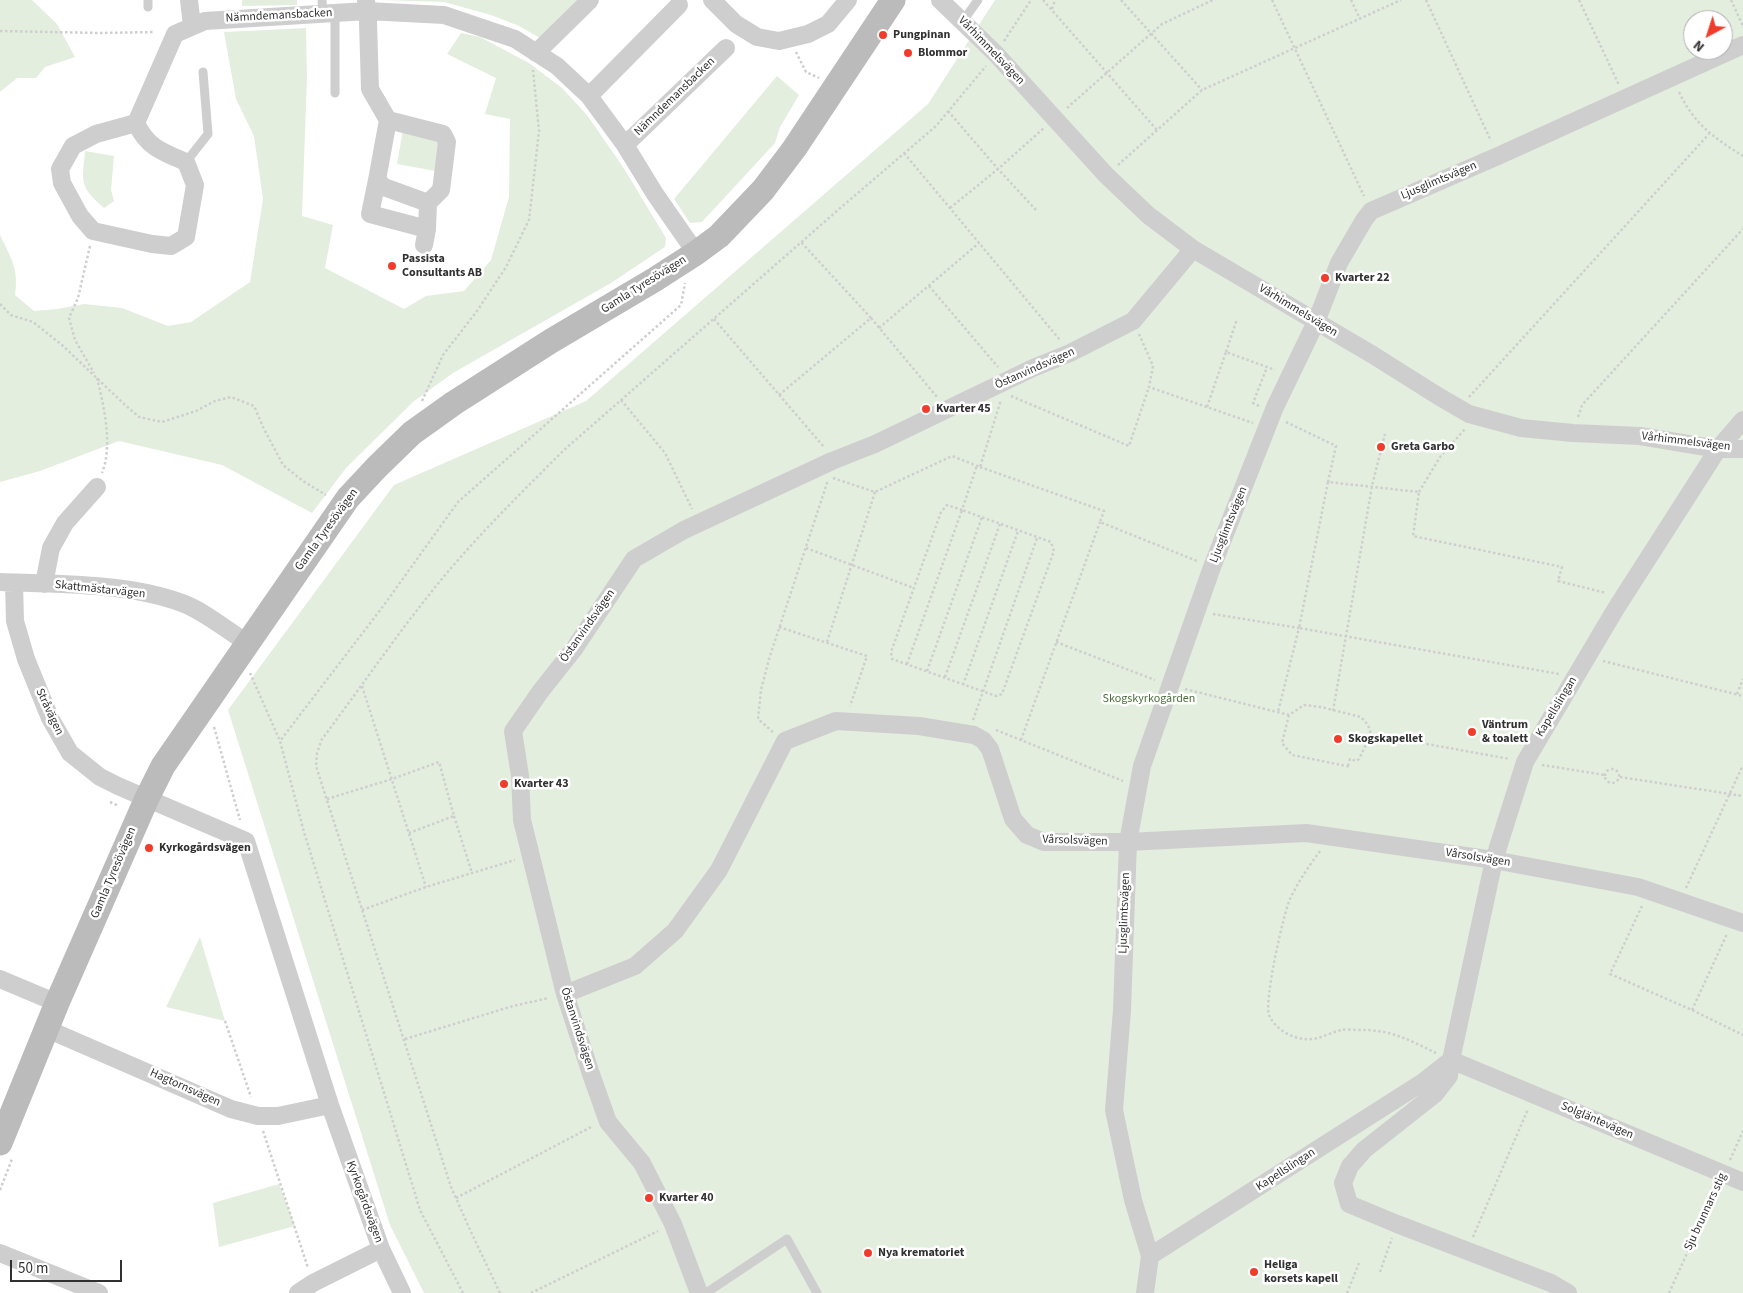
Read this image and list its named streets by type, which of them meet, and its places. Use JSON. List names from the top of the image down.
{
  "streets": {
    "street": [
      "Nämndemansbacken",
      "Vårhimmelsvägen",
      "Ljusglimtsvägen",
      "Gamla Tyresövägen",
      "Östanvindsvägen",
      "Skattmästarvägen",
      "Kapellslingan",
      "Stråvägen",
      "Vårsolsvägen",
      "Hagtornsvägen",
      "Solgläntevägen",
      "Kyrkogårdsvägen"
    ],
    "path": ["Sju brunnars stig"]
  },
  "crossings": [
    ["Nämndemansbacken", "Gamla Tyresövägen"],
    ["Vårhimmelsvägen", "Ljusglimtsvägen"],
    ["Vårhimmelsvägen", "Östanvindsvägen"],
    ["Vårhimmelsvägen", "Kapellslingan"],
    ["Ljusglimtsvägen", "Kapellslingan"],
    ["Ljusglimtsvägen", "Vårsolsvägen"],
    ["Gamla Tyresövägen", "Skattmästarvägen"],
    ["Gamla Tyresövägen", "Stråvägen"],
    ["Gamla Tyresövägen", "Hagtornsvägen"],
    ["Skattmästarvägen", "Stråvägen"],
    ["Kapellslingan", "Vårsolsvägen"],
    ["Kapellslingan", "Solgläntevägen"],
    ["Hagtornsvägen", "Kyrkogårdsvägen"],
    ["Solgläntevägen", "Sju brunnars stig"]
  ],
  "parks": ["Skogskyrkogården"],
  "places": [
    "Pungpinan",
    "Blommor",
    "Passista Consultants AB",
    "Kvarter 22",
    "Kvarter 45",
    "Greta Garbo",
    "Väntrum & toalett",
    "Skogskapellet",
    "Kvarter 43",
    "Kyrkogårdsvägen",
    "Kvarter 40",
    "Nya krematoriet",
    "Heliga korsets kapell"
  ],
  "scale_bar": "50 m",
  "north": "bottom left"
}
